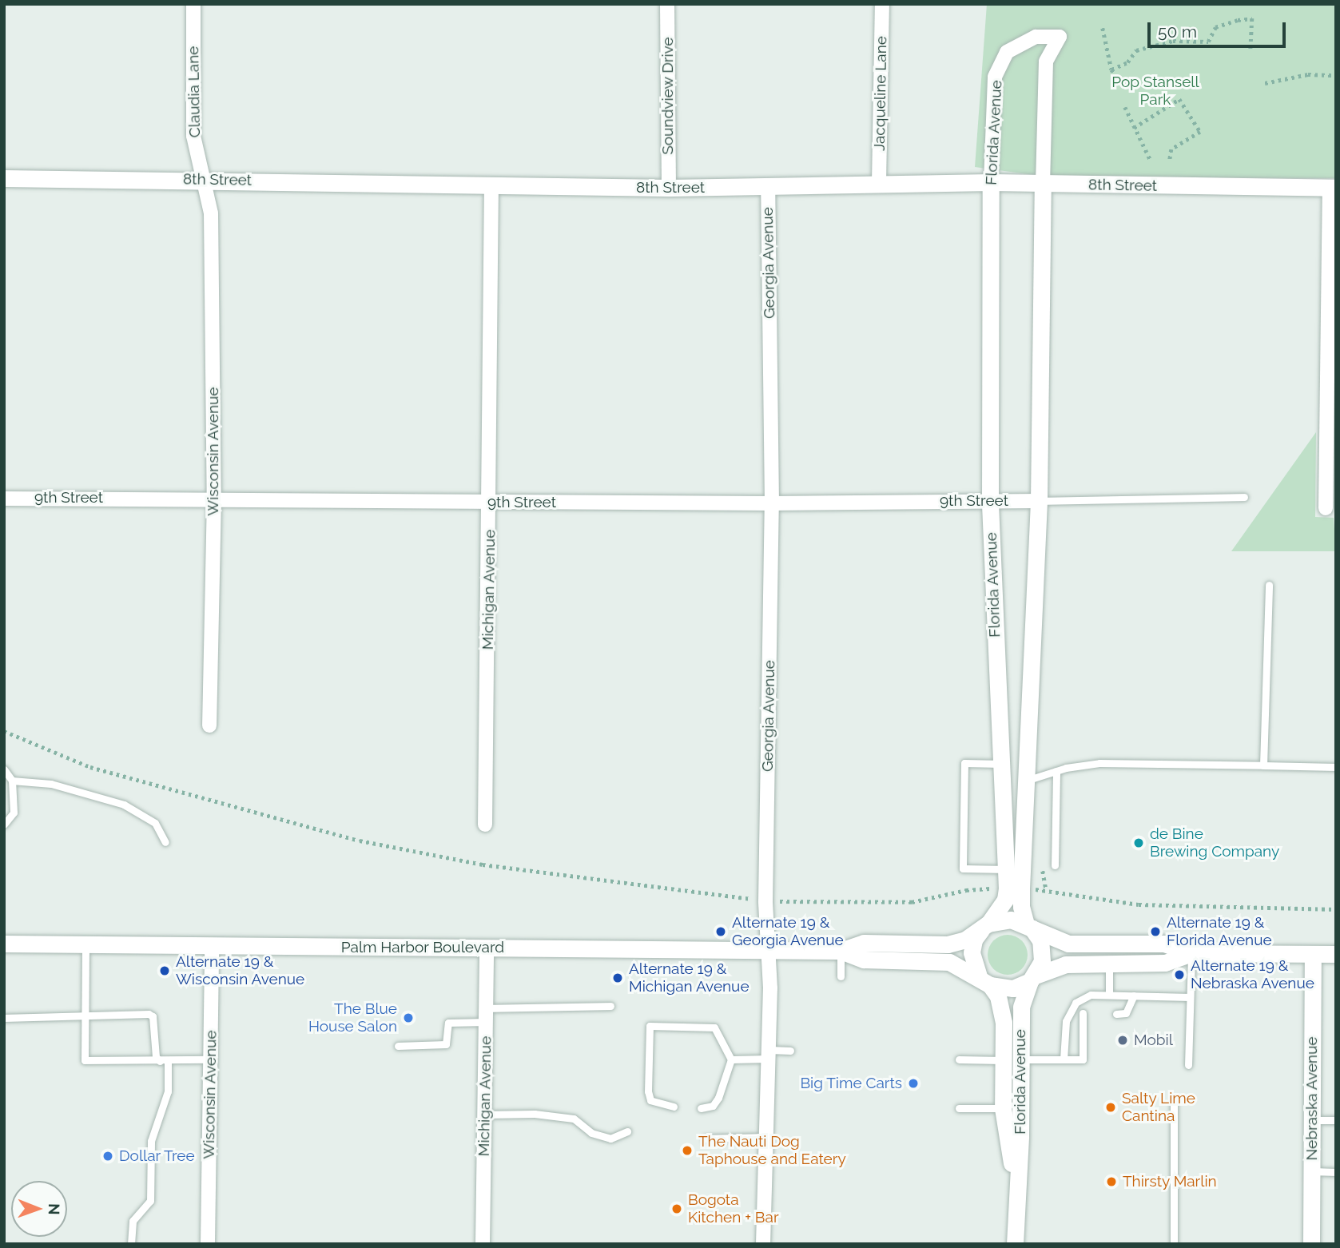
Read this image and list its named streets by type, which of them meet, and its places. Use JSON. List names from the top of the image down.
{
  "streets": {
    "street": [
      "Claudia Lane",
      "Jacqueline Lane",
      "Soundview Drive",
      "Florida Avenue",
      "8th Street",
      "Georgia Avenue",
      "Wisconsin Avenue",
      "9th Street",
      "Michigan Avenue",
      "Palm Harbor Boulevard",
      "Nebraska Avenue"
    ]
  },
  "crossings": [
    ["Claudia Lane", "8th Street"],
    ["Claudia Lane", "Wisconsin Avenue"],
    ["Jacqueline Lane", "8th Street"],
    ["Soundview Drive", "8th Street"],
    ["Florida Avenue", "8th Street"],
    ["Florida Avenue", "9th Street"],
    ["Florida Avenue", "Palm Harbor Boulevard"],
    ["8th Street", "Georgia Avenue"],
    ["8th Street", "Wisconsin Avenue"],
    ["8th Street", "Michigan Avenue"],
    ["Georgia Avenue", "9th Street"],
    ["Georgia Avenue", "Palm Harbor Boulevard"],
    ["Wisconsin Avenue", "9th Street"],
    ["Wisconsin Avenue", "Palm Harbor Boulevard"],
    ["9th Street", "Michigan Avenue"],
    ["Michigan Avenue", "Palm Harbor Boulevard"]
  ],
  "parks": ["Pop Stansell Park"],
  "places": [
    "de Bine Brewing Company",
    "Alternate 19 & Georgia Avenue",
    "Alternate 19 & Florida Avenue",
    "Alternate 19 & Wisconsin Avenue",
    "Alternate 19 & Nebraska Avenue",
    "Alternate 19 & Michigan Avenue",
    "The Blue House Salon",
    "Mobil",
    "Big Time Carts",
    "Salty Lime Cantina",
    "The Nauti Dog Taphouse and Eatery",
    "Dollar Tree",
    "Thirsty Marlin",
    "Bogota Kitchen + Bar"
  ],
  "scale_bar": "50 m",
  "north": "right"
}
